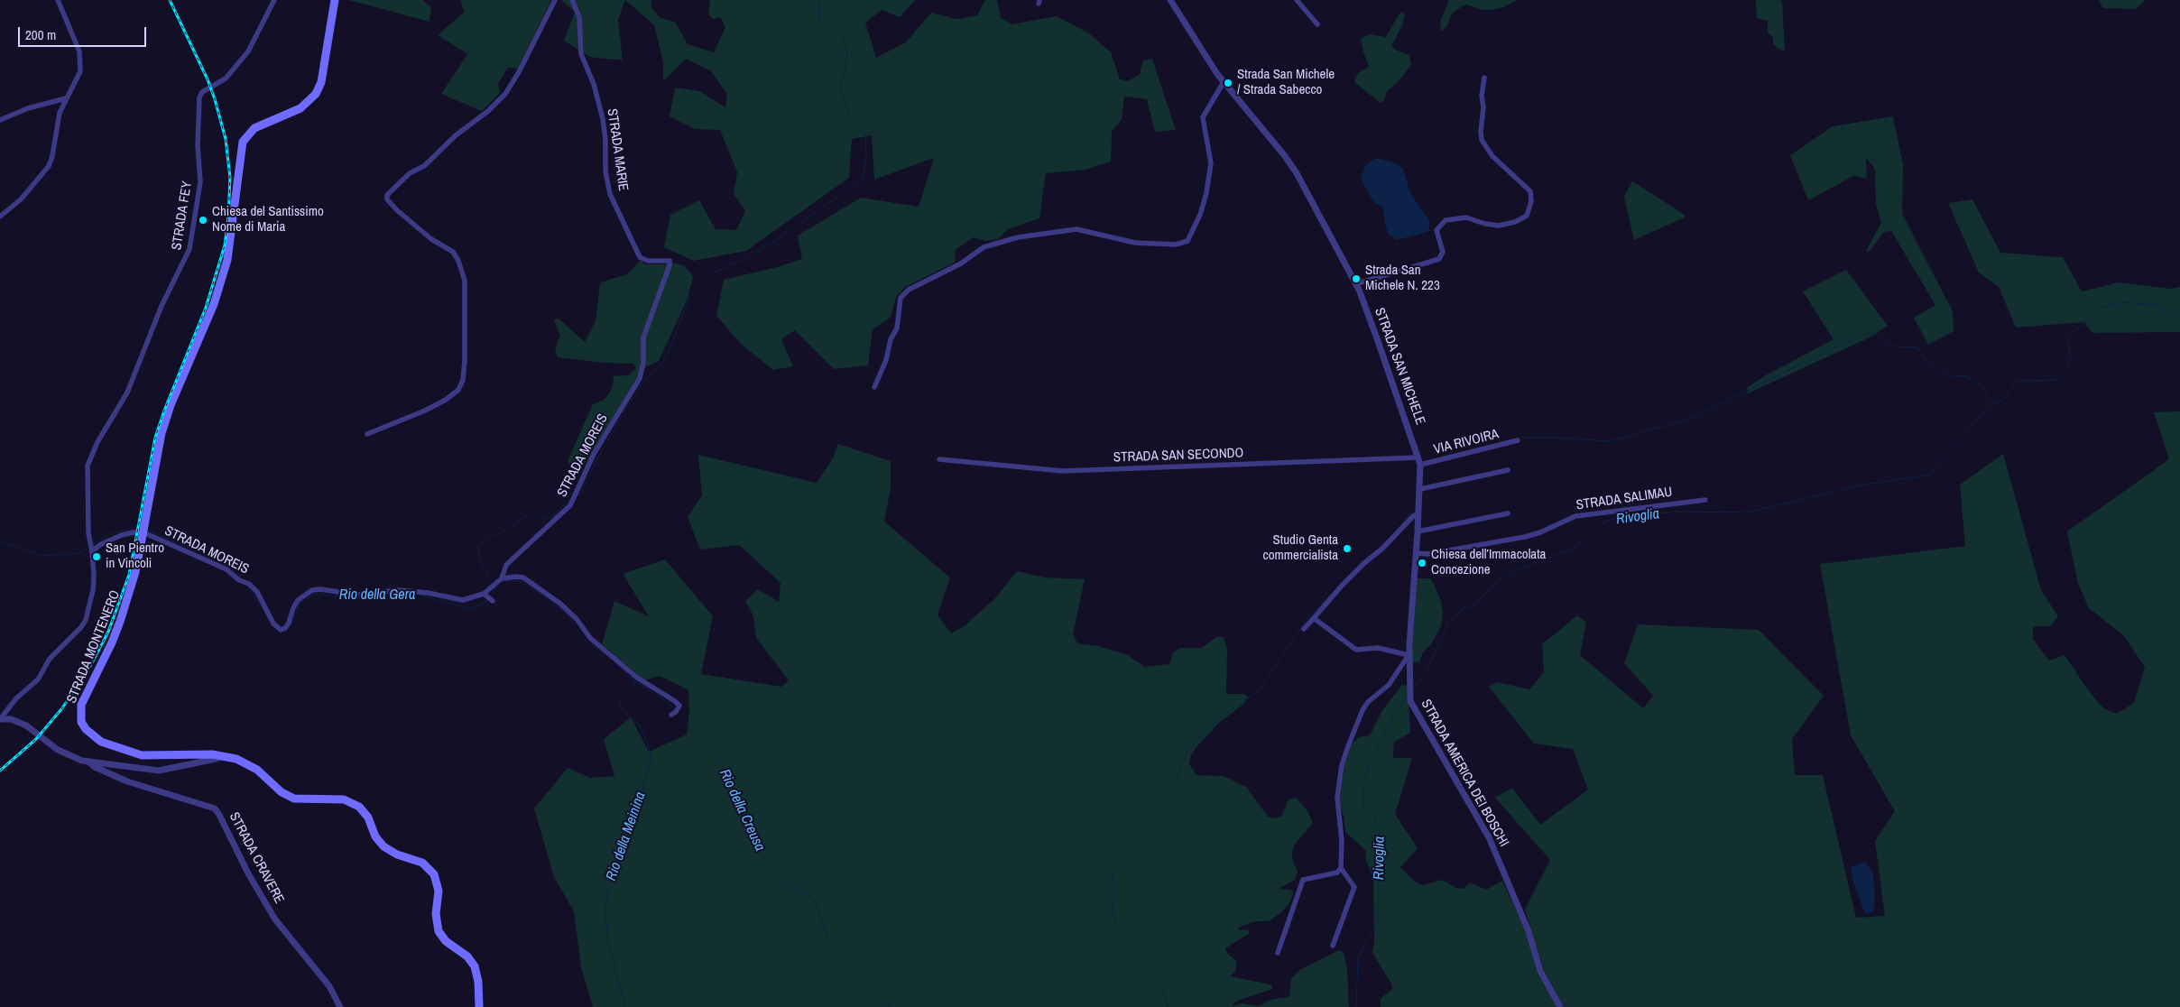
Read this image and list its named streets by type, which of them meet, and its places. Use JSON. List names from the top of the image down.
{
  "streets": {
    "main road": ["STRADA MONTENERO"],
    "street": [
      "STRADA MARIE",
      "STRADA FEY",
      "STRADA SAN MICHELE",
      "VIA RIVOIRA",
      "STRADA MOREIS",
      "STRADA SAN SECONDO",
      "STRADA SALIMAU",
      "STRADA AMERICA DEI BOSCHI",
      "STRADA CRAVERE"
    ]
  },
  "crossings": [
    ["STRADA MARIE", "STRADA MOREIS"],
    ["STRADA FEY", "STRADA MOREIS"],
    ["STRADA SAN MICHELE", "STRADA SAN SECONDO"],
    ["STRADA SAN MICHELE", "STRADA AMERICA DEI BOSCHI"],
    ["VIA RIVOIRA", "STRADA AMERICA DEI BOSCHI"],
    ["STRADA SAN SECONDO", "STRADA AMERICA DEI BOSCHI"],
    ["STRADA SALIMAU", "STRADA AMERICA DEI BOSCHI"],
    ["STRADA MONTENERO", "STRADA CRAVERE"]
  ],
  "water": [
    "Rivoglia",
    "Rio della Gera",
    "Rio della Creusa",
    "Rio della Meinina"
  ],
  "places": [
    "Strada San Michele / Strada Sabecco",
    "Chiesa del Santissimo Nome di Maria",
    "Strada San Michele N. 223",
    "Studio Genta commercialista",
    "San Pientro in Vincoli",
    "Chiesa dell′Immacolata Concezione"
  ],
  "scale_bar": "200 m"
}
